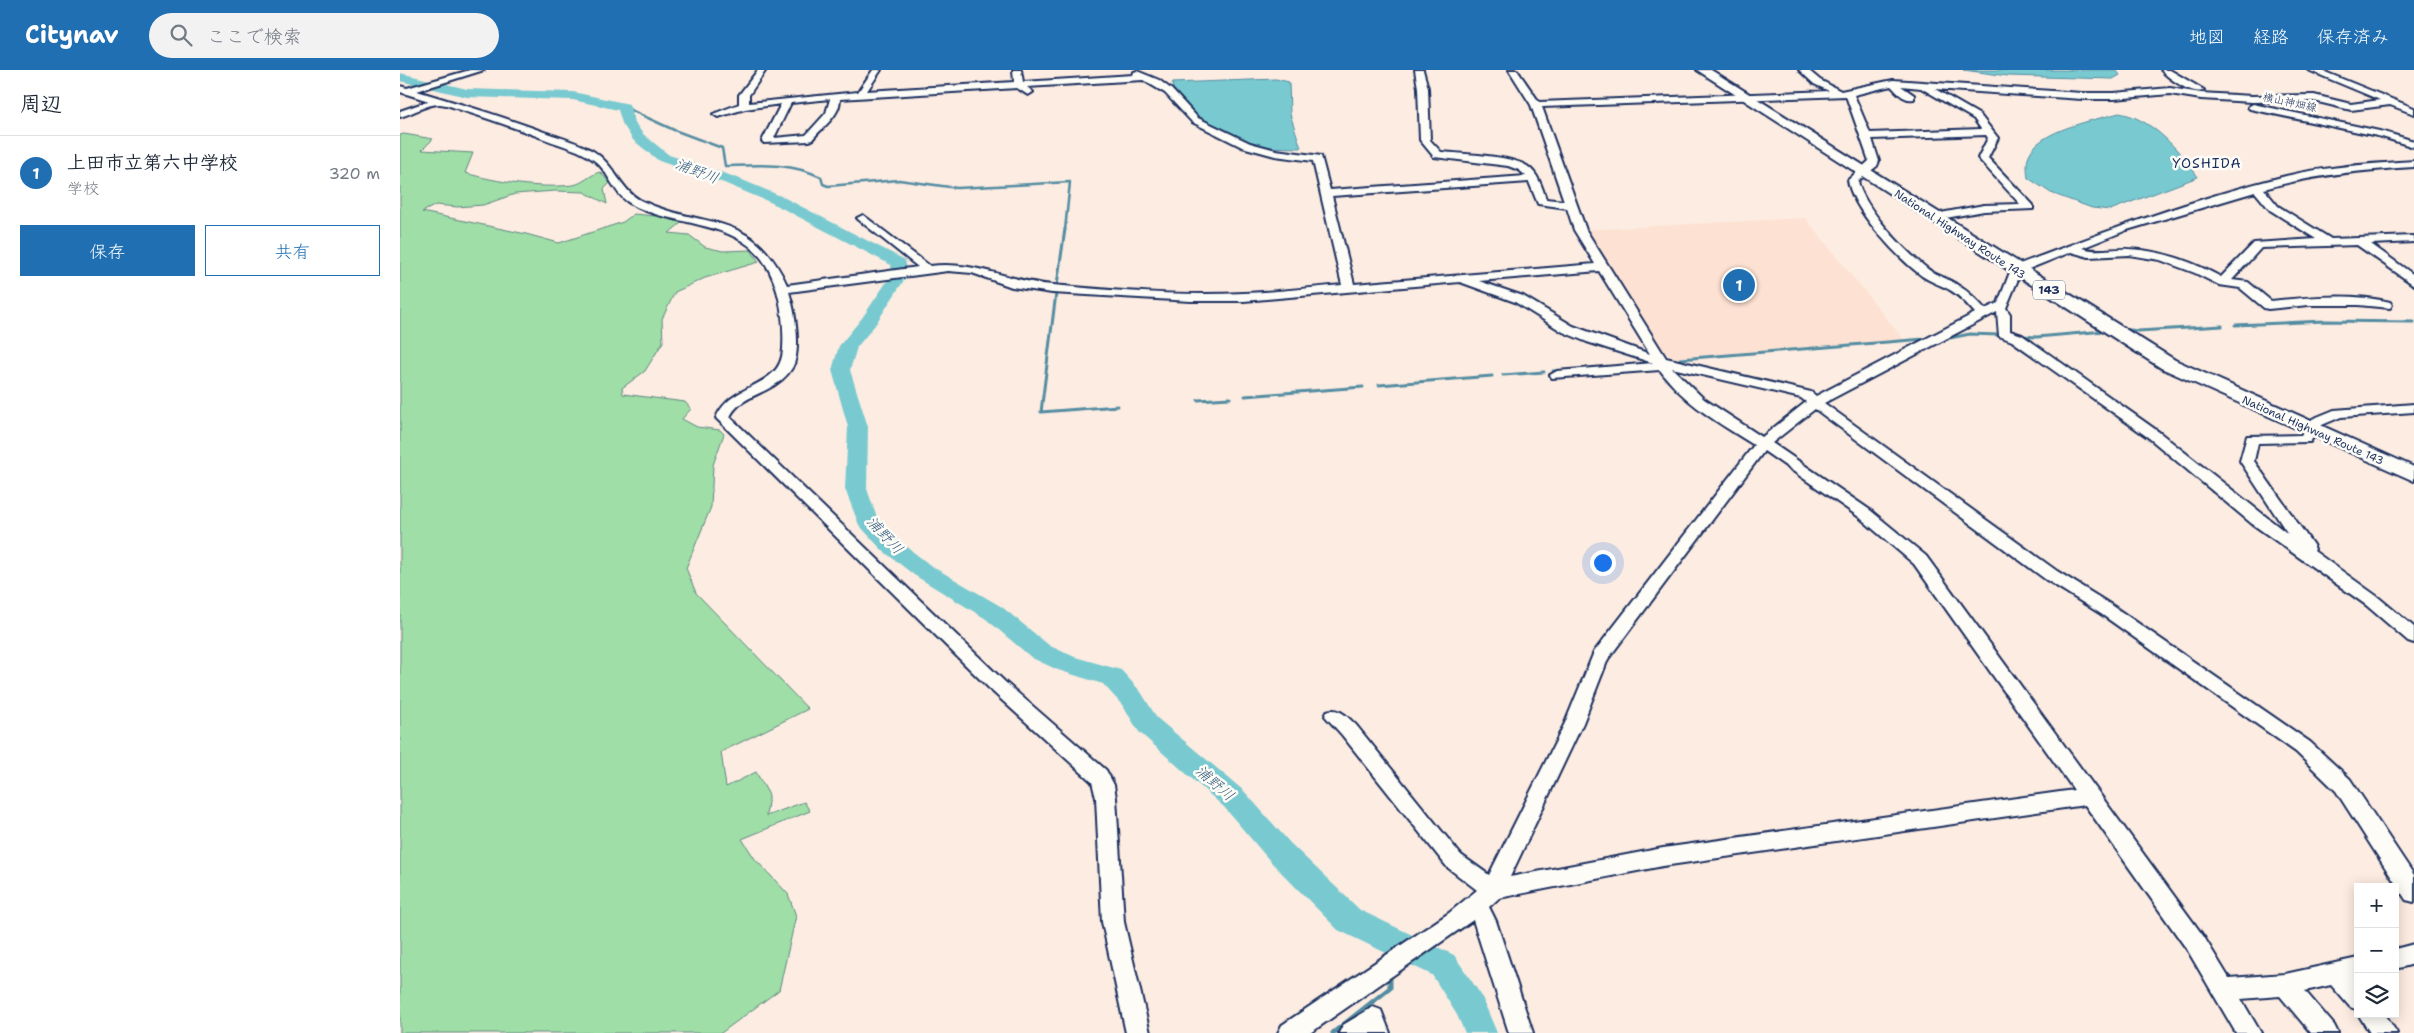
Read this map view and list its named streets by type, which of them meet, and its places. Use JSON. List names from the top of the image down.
{
  "streets": {
    "highway": ["National Highway Route 143", "143"],
    "street": ["横山神畑線"]
  },
  "districts": ["YOSHIDA"],
  "water": ["浦野川"],
  "page": {
    "header": "Citynav",
    "search": "ここで検索",
    "nav": ["地図", "経路", "保存済み"],
    "heading": "周辺",
    "list": [
      {
        "mark": "1",
        "name": "上田市立第六中学校",
        "note": "学校",
        "value": "320 m"
      }
    ],
    "buttons": ["保存", "共有"],
    "pins": "1",
    "map_buttons": ["+", "−"]
  }
}
